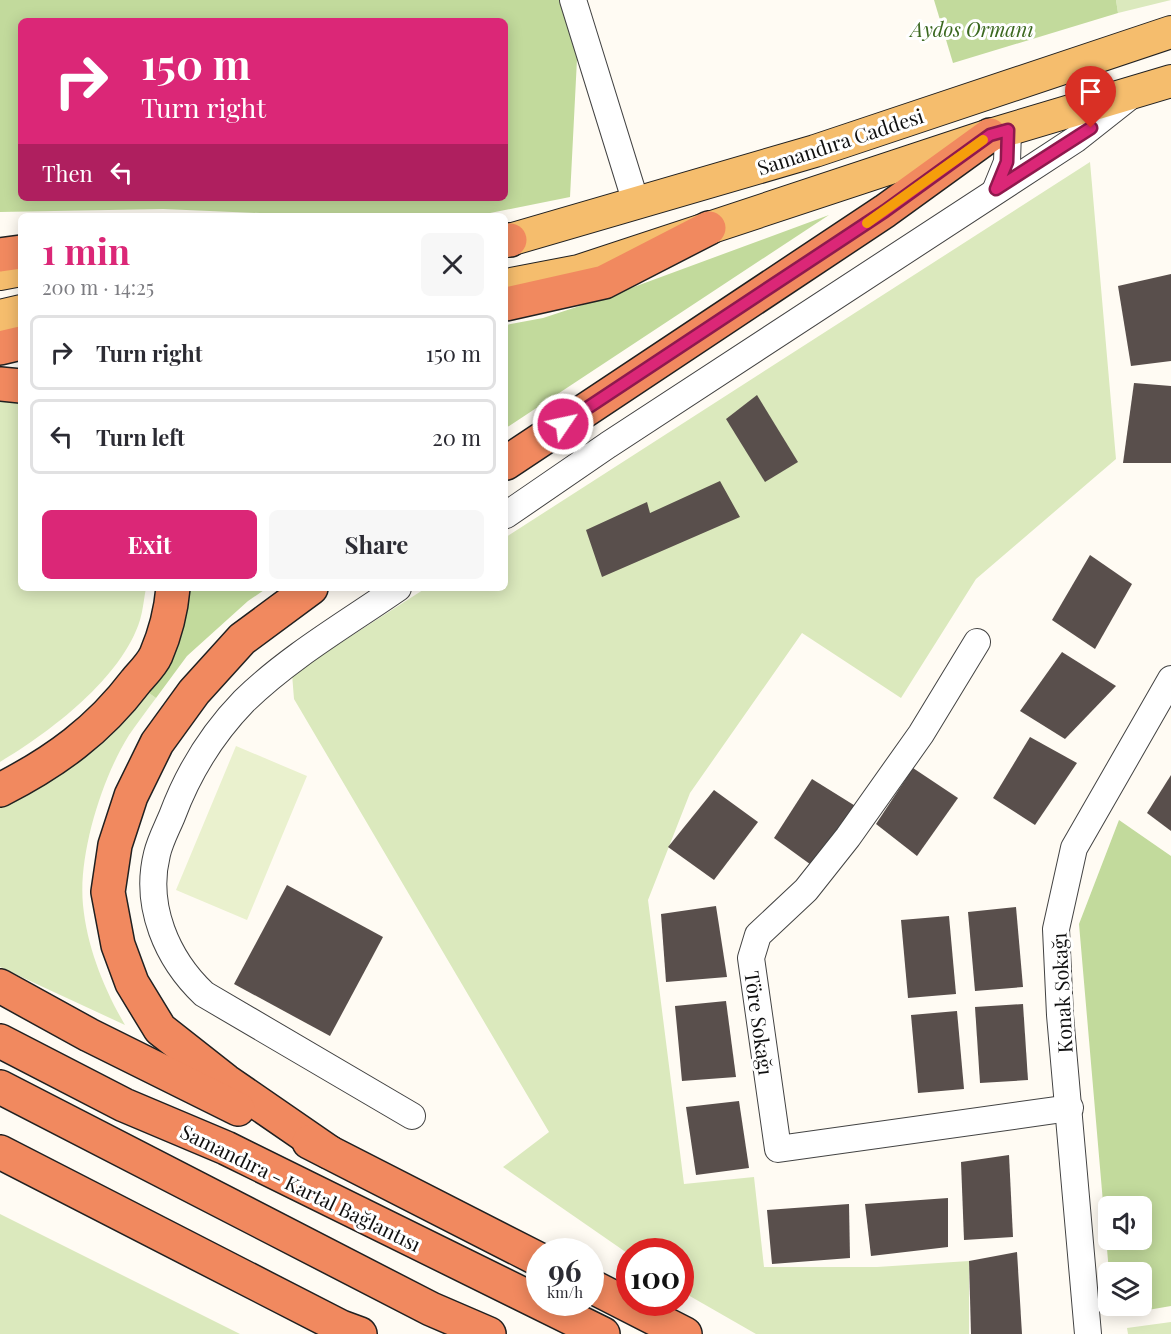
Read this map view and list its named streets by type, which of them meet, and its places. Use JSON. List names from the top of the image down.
{
  "streets": {
    "highway": ["Samandıra - Kartal Bağlantısı"],
    "main road": ["Samandıra Caddesi"],
    "street": ["Konak Sokağı", "Töre Sokağı"]
  },
  "crossings": [
    ["Konak Sokağı", "Töre Sokağı"]
  ],
  "parks": ["Aydos Ormanı"],
  "page": {
    "turn": ["150 m", "Turn right"],
    "then": "Then",
    "heading": ["1 min", "200 m · 14:25"],
    "list": [
      {
        "name": "Turn right",
        "value": "150 m"
      },
      {
        "name": "Turn left",
        "value": "20 m"
      }
    ],
    "buttons": ["Exit", "Share"],
    "speed": "96 km/h",
    "limit": "100"
  }
}
